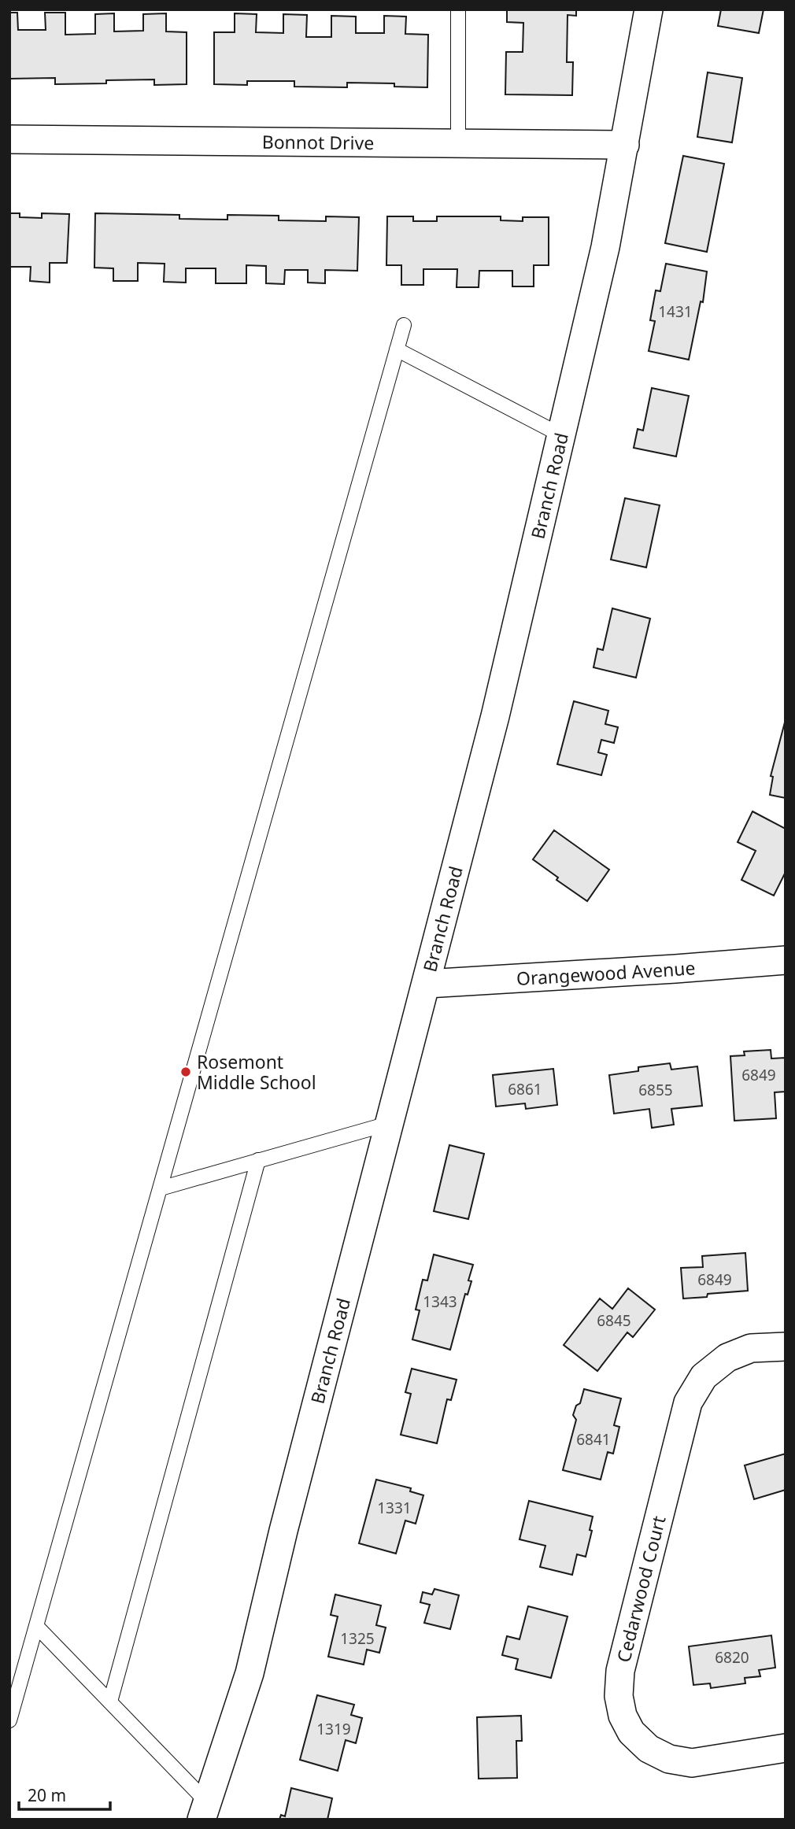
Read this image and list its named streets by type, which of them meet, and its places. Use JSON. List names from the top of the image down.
{
  "streets": {
    "street": [
      "Bonnot Drive",
      "Branch Road",
      "Orangewood Avenue",
      "Cedarwood Court"
    ]
  },
  "crossings": [
    ["Bonnot Drive", "Branch Road"],
    ["Branch Road", "Orangewood Avenue"]
  ],
  "places": ["Rosemont Middle School"],
  "house_numbers": [
    "1431",
    "6849",
    "6861",
    "6855",
    "6849",
    "1343",
    "6845",
    "6841",
    "1331",
    "1325",
    "6820",
    "1319"
  ],
  "scale_bar": "20 m"
}
